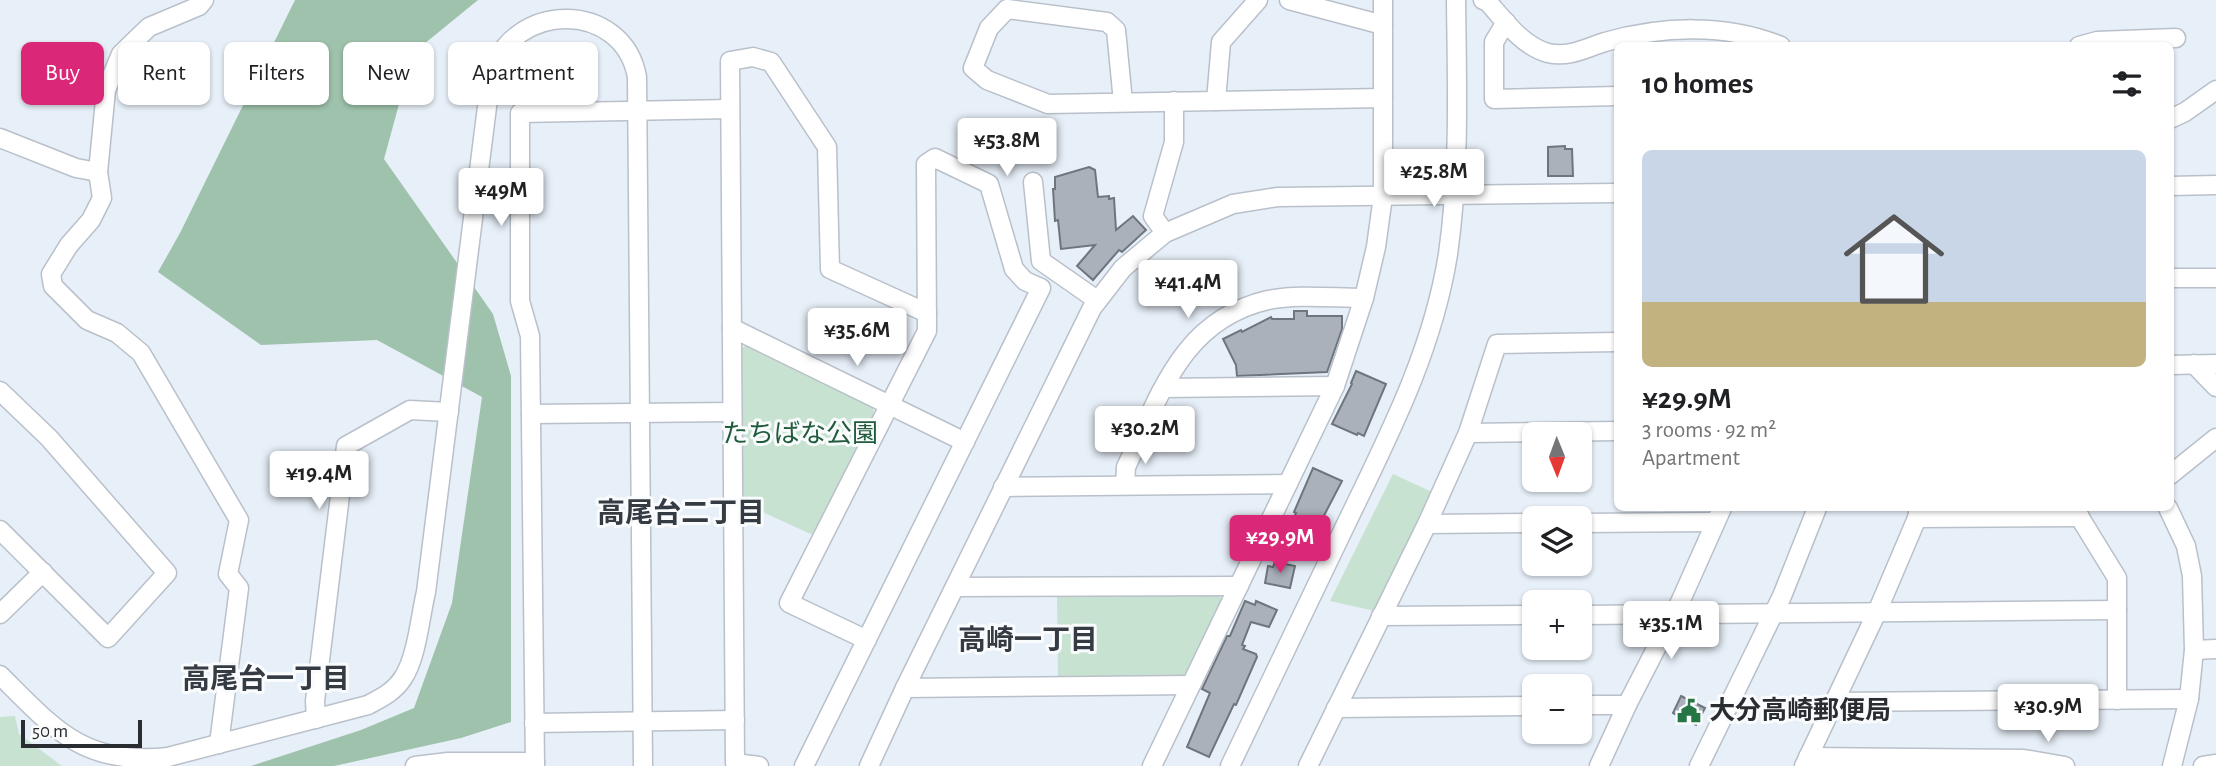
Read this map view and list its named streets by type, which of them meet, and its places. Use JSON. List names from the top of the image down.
{
  "districts": ["高尾台二丁目", "高崎一丁目", "高尾台一丁目"],
  "parks": ["たちばな公園"],
  "places": {
    "public building": ["大分高崎郵便局"]
  },
  "scale_bar": "50 m",
  "north": "bottom",
  "page": {
    "chip": [
      "Buy",
      "Rent",
      "Filters",
      "New",
      "Apartment"
    ],
    "heading": "10 homes",
    "price": [
      "¥53.8M",
      "¥25.8M",
      "¥49M",
      "¥41.4M",
      "¥35.6M",
      "¥30.2M",
      "¥19.4M",
      "¥29.9M",
      "¥35.1M",
      "¥30.9M"
    ],
    "list": [
      {
        "name": "¥29.9M",
        "note": "3 rooms · 92 m² · Apartment"
      }
    ],
    "map_buttons": ["+", "−"],
    "scale": "50 m"
  }
}
